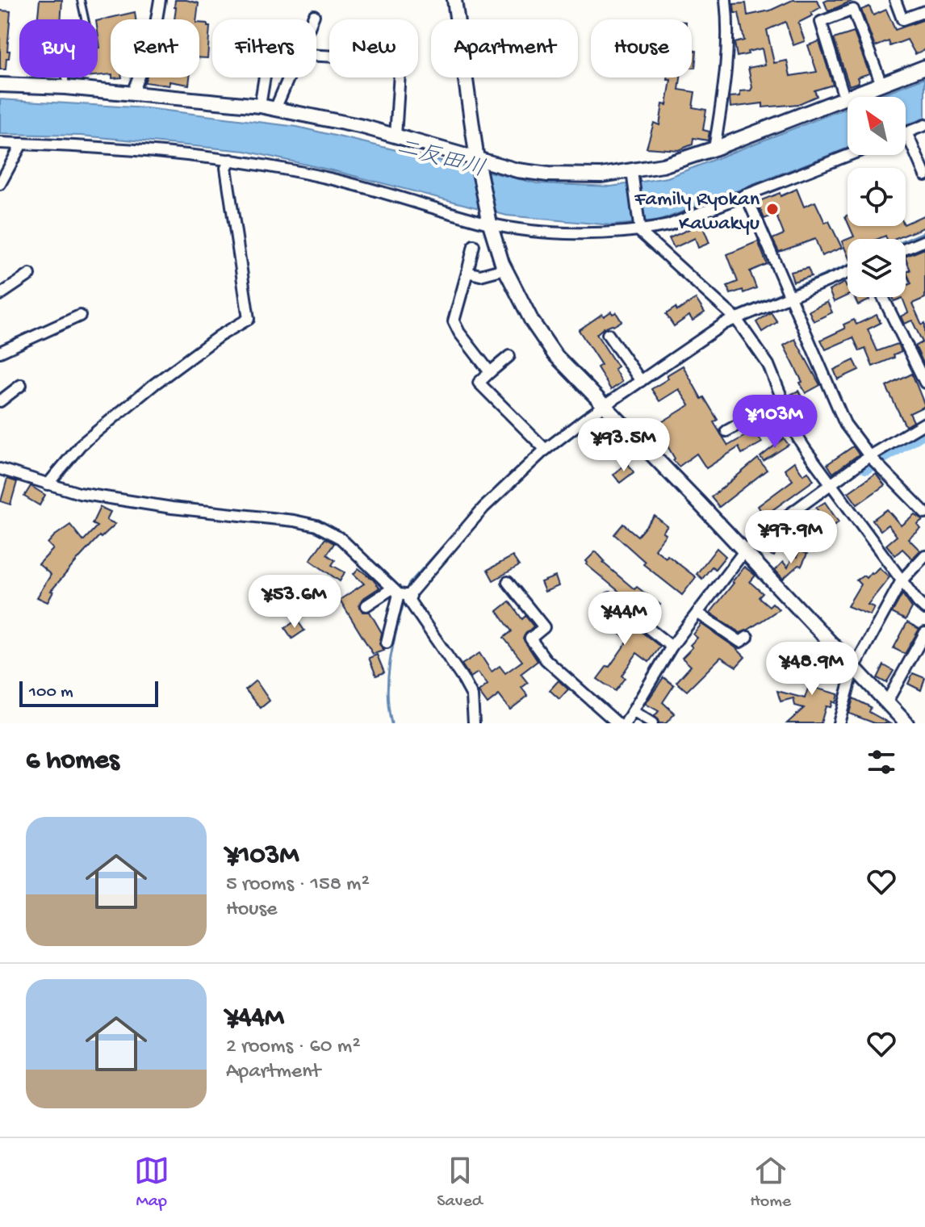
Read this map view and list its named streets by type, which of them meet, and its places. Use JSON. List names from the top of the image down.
{
  "water": ["二反田川"],
  "places": ["Family Ryokan Kawakyu"],
  "scale_bar": "100 m",
  "north": "top left",
  "page": {
    "chip": [
      "Buy",
      "Rent",
      "Filters",
      "New",
      "Apartment",
      "House"
    ],
    "price": [
      "¥103M",
      "¥93.5M",
      "¥97.9M",
      "¥53.6M",
      "¥44M",
      "¥48.9M"
    ],
    "scale": "100 m",
    "heading": "6 homes",
    "list": [
      {
        "name": "¥103M",
        "note": "5 rooms · 158 m² · House"
      },
      {
        "name": "¥44M",
        "note": "2 rooms · 60 m² · Apartment"
      }
    ],
    "tabs": ["Map", "Saved", "Home"]
  }
}
